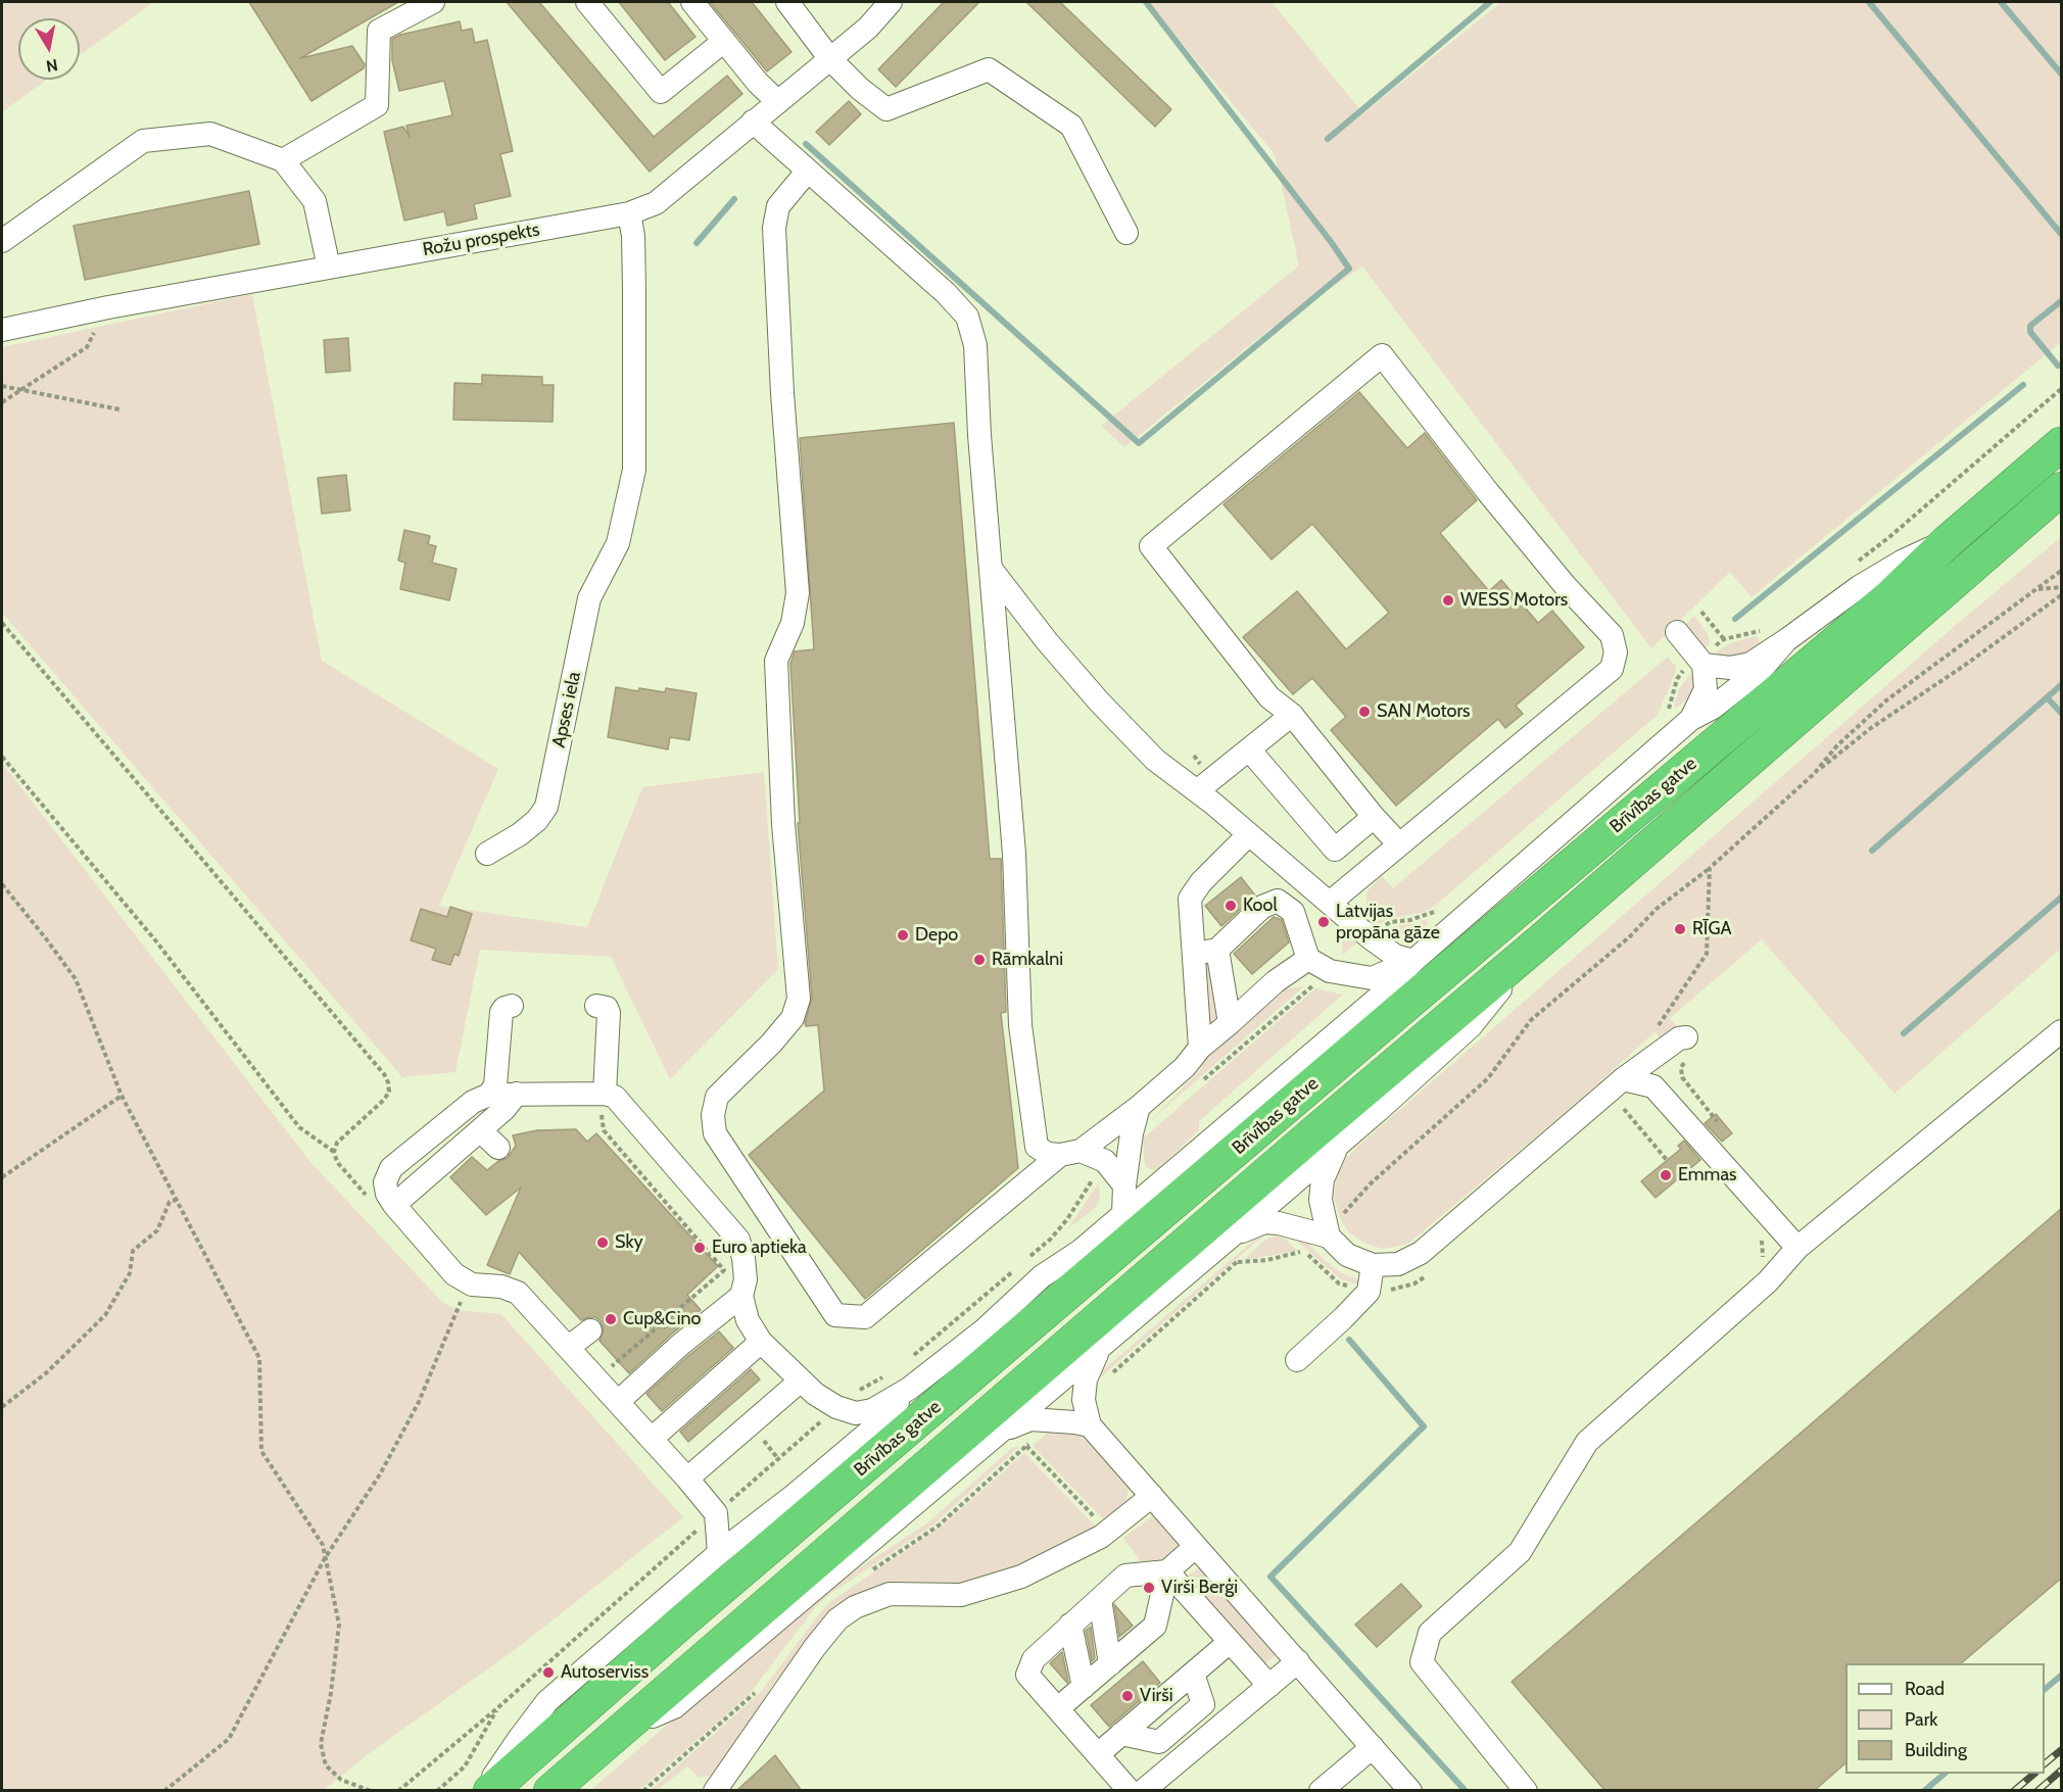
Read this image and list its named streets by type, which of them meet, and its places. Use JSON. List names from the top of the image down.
{
  "streets": {
    "highway": ["Brīvības gatve"],
    "street": ["Rožu prospekts", "Apses iela"]
  },
  "crossings": [
    ["Rožu prospekts", "Apses iela"]
  ],
  "places": [
    "WESS Motors",
    "SAN Motors",
    "Kool",
    "Latvijas propāna gāze",
    "RĪGA",
    "Depo",
    "Rāmkalni",
    "Emmas",
    "Sky",
    "Euro aptieka",
    "Cup&Cino",
    "Virši Berģi",
    "Autoserviss",
    "Virši"
  ],
  "legend": ["Road", "Park", "Building"],
  "north": "bottom"
}
